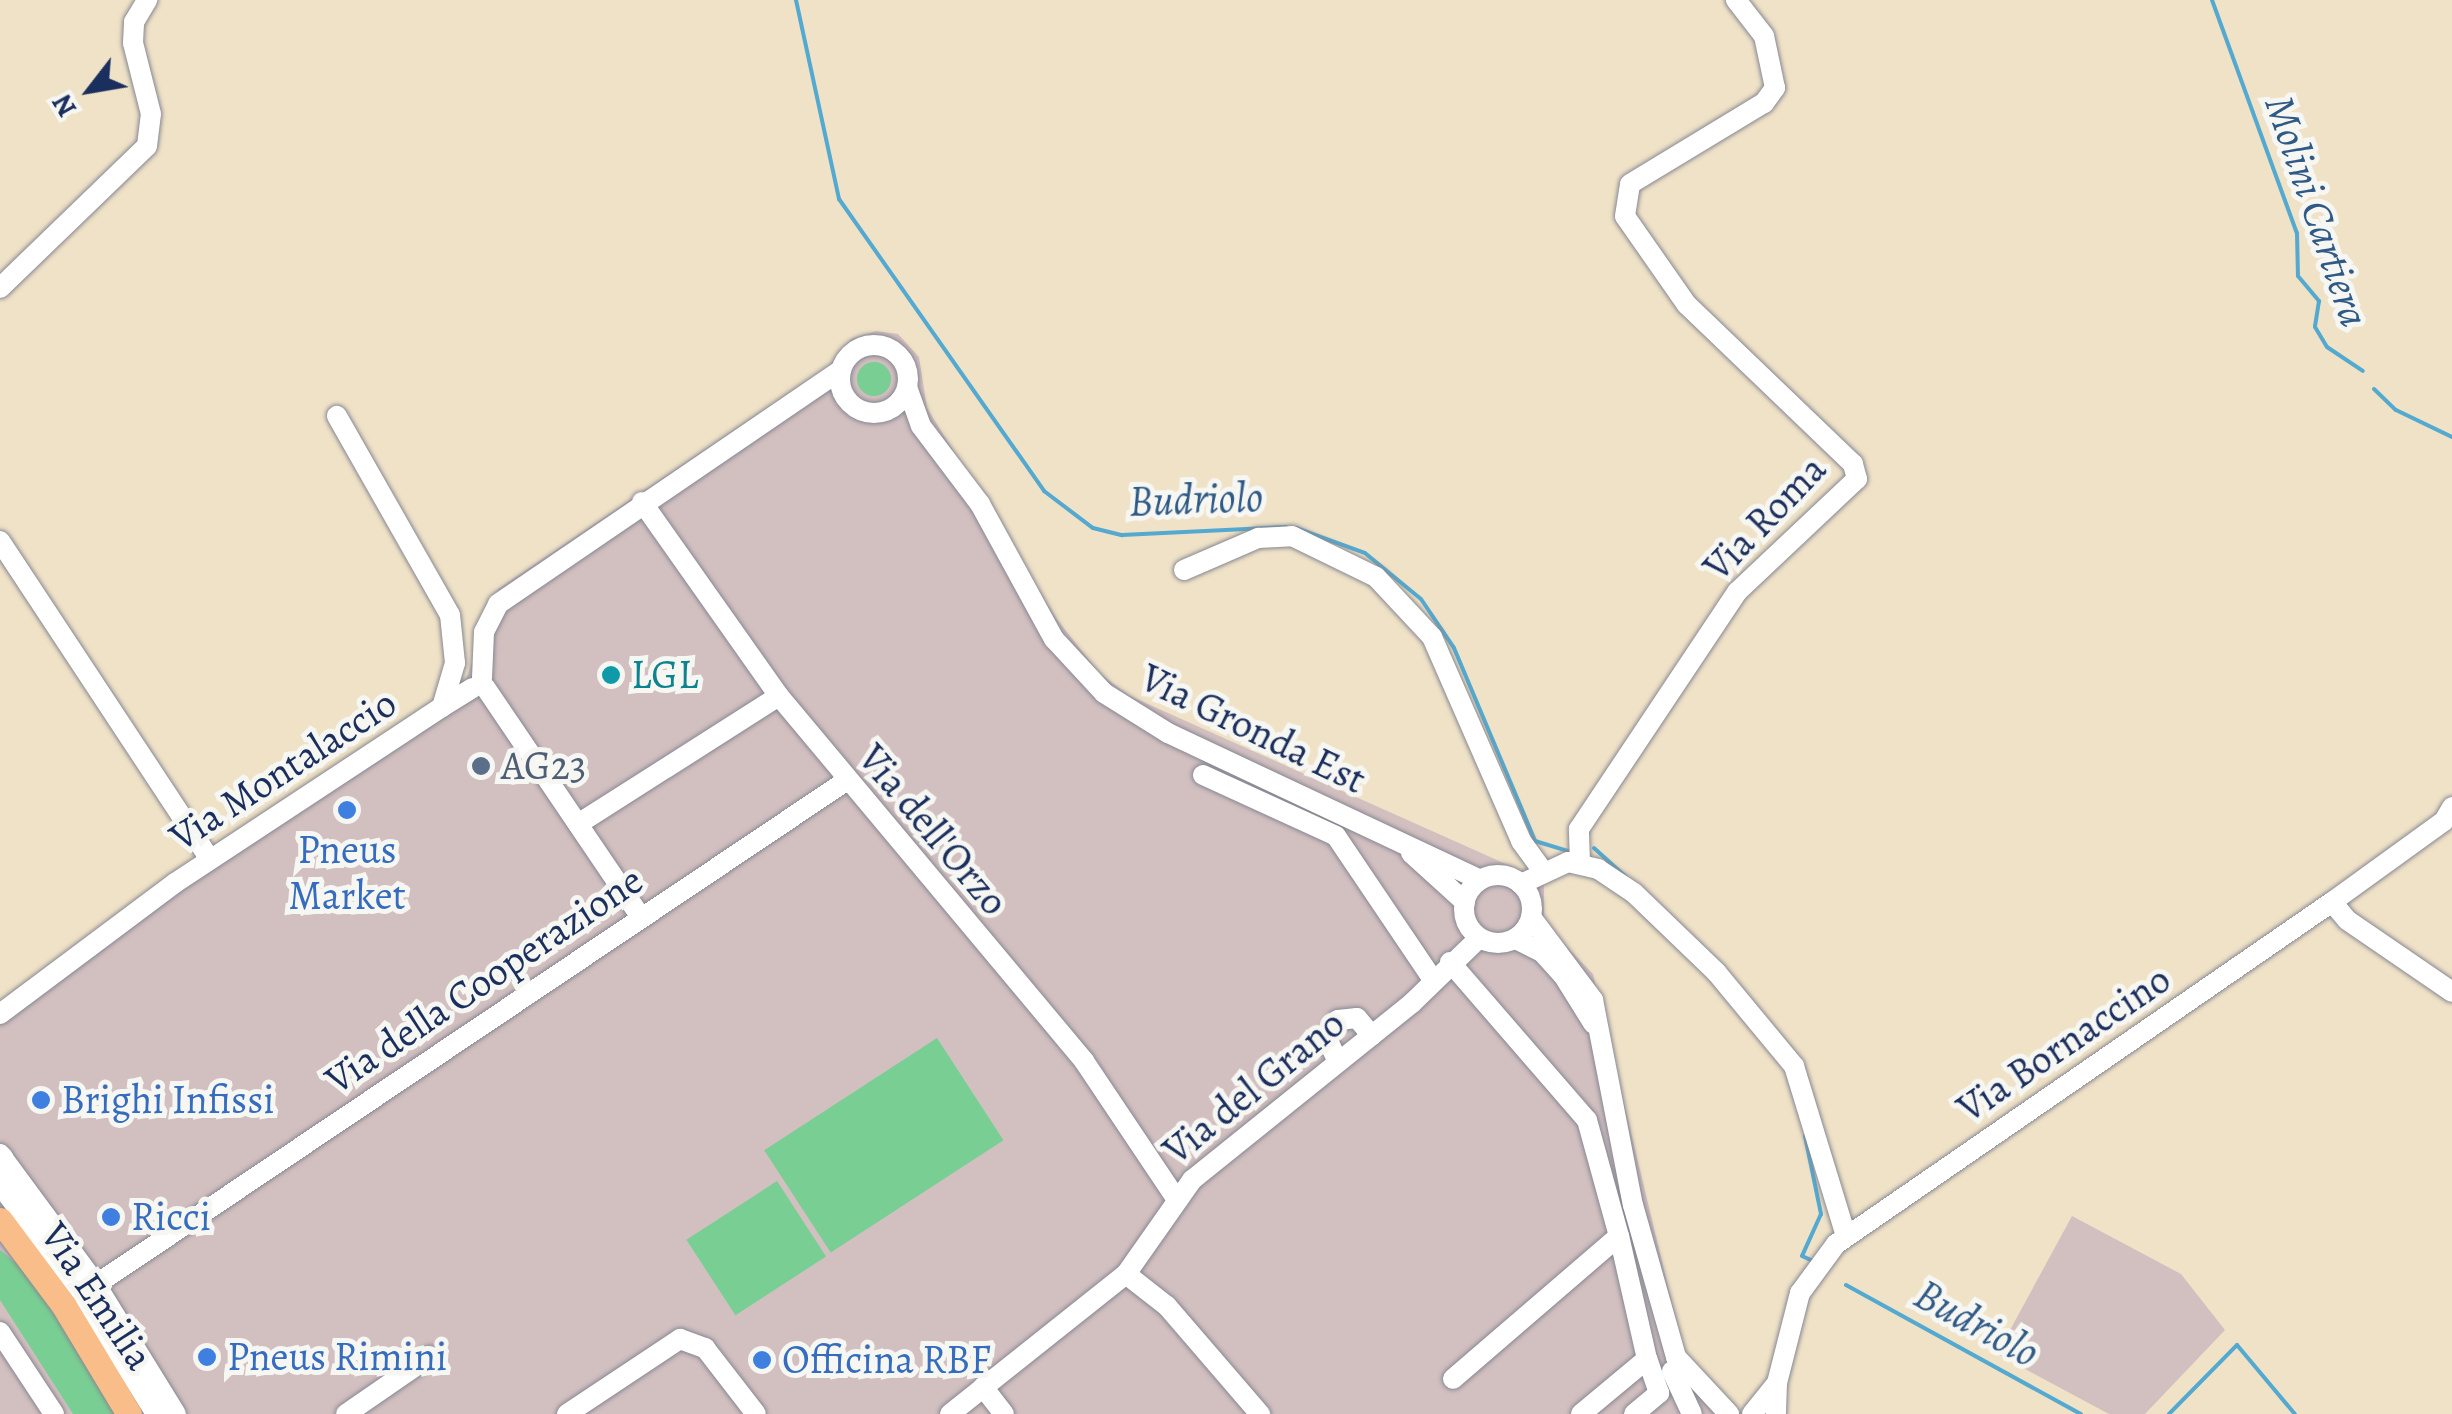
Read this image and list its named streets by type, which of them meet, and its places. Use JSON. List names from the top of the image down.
{
  "streets": {
    "main road": ["Via Emilia"],
    "street": [
      "Via Roma",
      "Via Gronda Est",
      "Via Montalaccio",
      "Via dell'Orzo",
      "Via della Cooperazione",
      "Via Bornaccino",
      "Via del Grano"
    ]
  },
  "crossings": [
    ["Via Gronda Est", "Via dell'Orzo"],
    ["Via Gronda Est", "Via del Grano"],
    ["Via dell'Orzo", "Via della Cooperazione"],
    ["Via dell'Orzo", "Via del Grano"],
    ["Via della Cooperazione", "Via Emilia"]
  ],
  "water": ["Molini Cartiera", "Budriolo"],
  "places": [
    "LGL",
    "AG23",
    "Pneus Market",
    "Brighi Infissi",
    "Ricci",
    "Pneus Rimini",
    "Officina RBF"
  ],
  "north": "bottom left"
}
